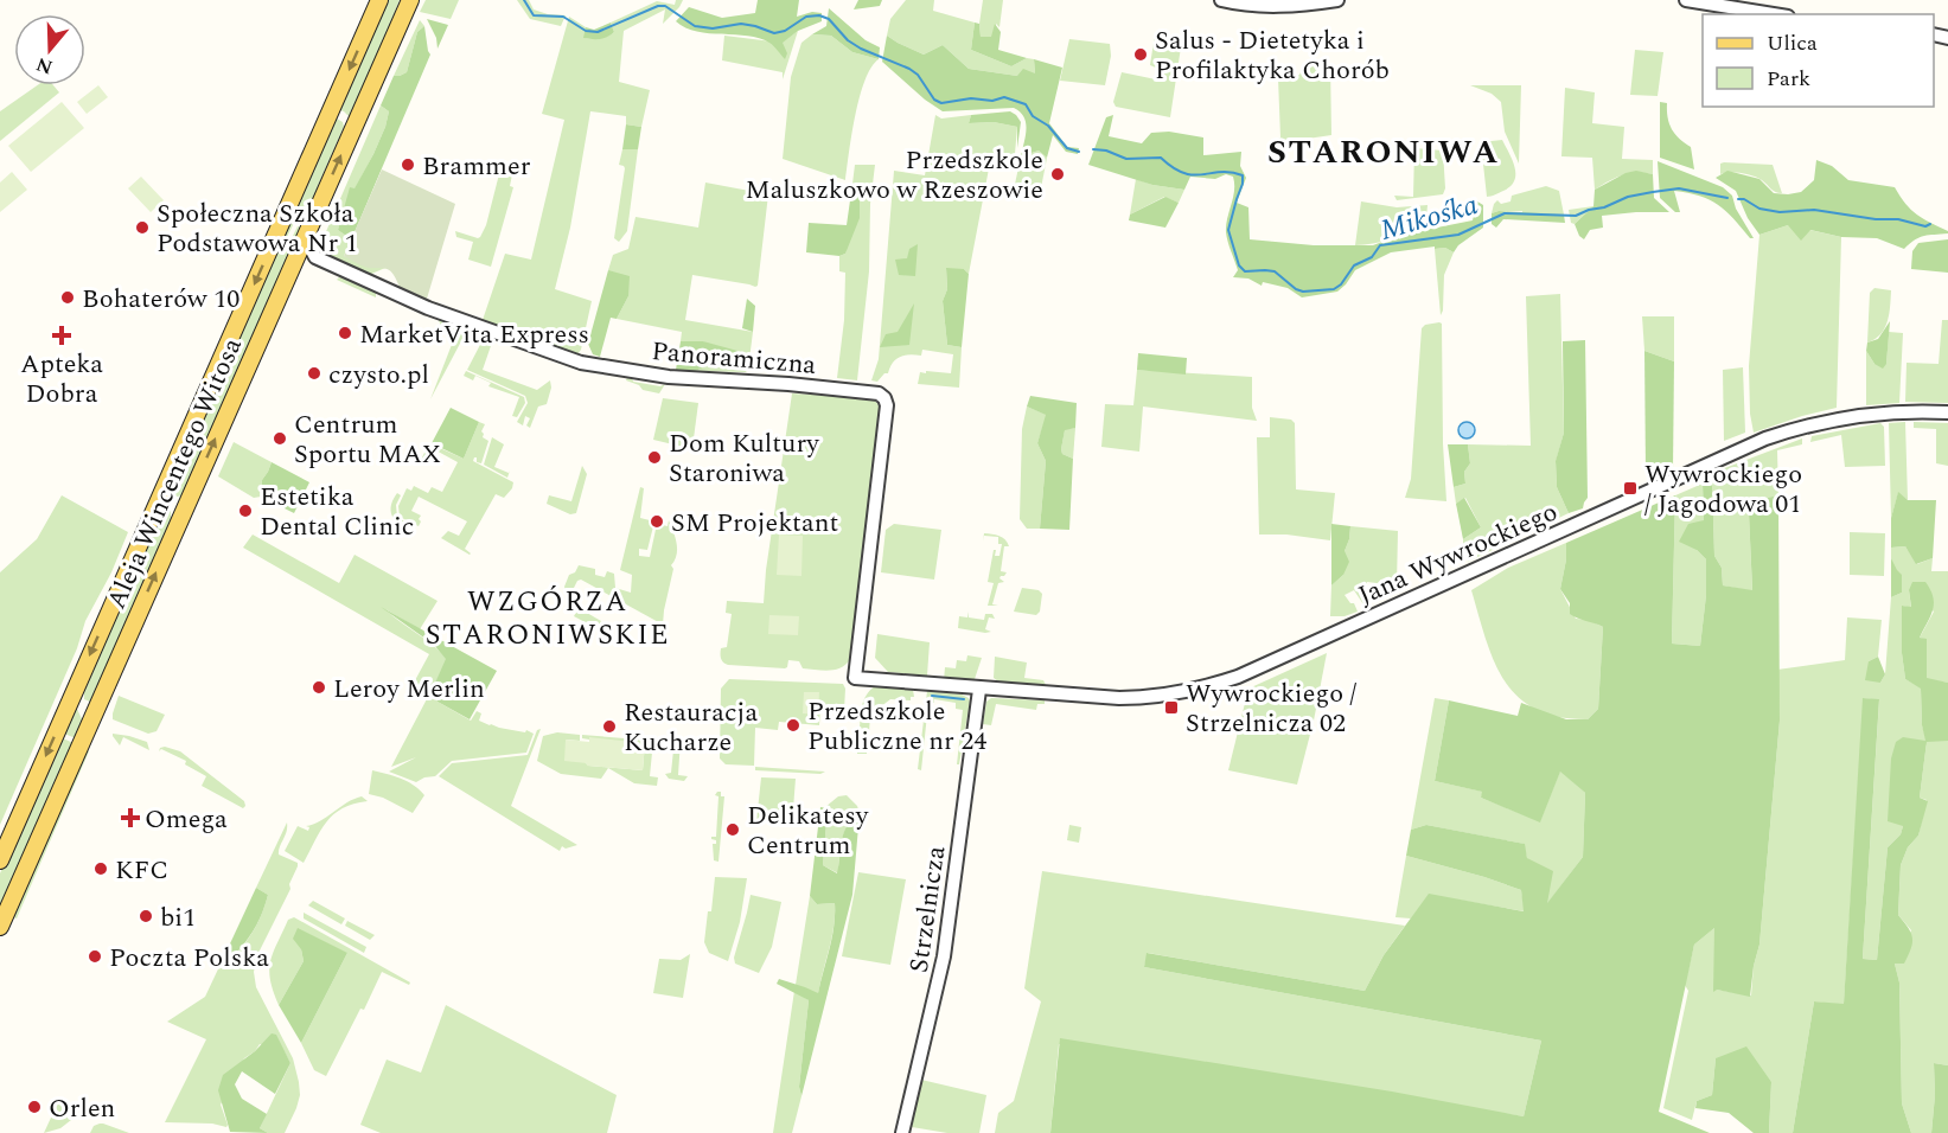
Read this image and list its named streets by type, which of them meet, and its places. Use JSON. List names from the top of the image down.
{
  "streets": {
    "main road": ["Aleja Wincentego Witosa"],
    "street": ["Panoramiczna", "Jana Wywrockiego", "Strzelnicza"]
  },
  "crossings": [
    ["Panoramiczna", "Jana Wywrockiego"],
    ["Jana Wywrockiego", "Strzelnicza"]
  ],
  "districts": ["STARONIWA", "WZGÓRZA STARONIWSKIE"],
  "water": ["Mikośka"],
  "places": {
    "other": [
      "Salus - Dietetyka i Profilaktyka Chorób",
      "Brammer",
      "Przedszkole Maluszkowo w Rzeszowie",
      "Społeczna Szkoła Podstawowa Nr 1",
      "Bohaterów 10",
      "MarketVita Express",
      "czysto.pl",
      "Centrum Sportu MAX",
      "Dom Kultury Staroniwa",
      "Estetika Dental Clinic",
      "SM Projektant",
      "Leroy Merlin",
      "Przedszkole Publiczne nr 24",
      "Restauracja Kucharze",
      "Delikatesy Centrum",
      "KFC",
      "bi1",
      "Poczta Polska",
      "Orlen"
    ],
    "health": ["Apteka Dobra", "Omega"],
    "transit": ["Wywrockiego / Jagodowa 01", "Wywrockiego / Strzelnicza 02"]
  },
  "legend": ["Ulica", "Park"],
  "north": "bottom"
}
